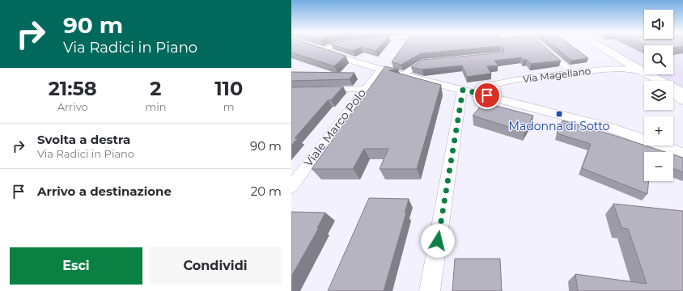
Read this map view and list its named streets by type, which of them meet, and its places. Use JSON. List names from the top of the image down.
{
  "streets": {
    "street": ["Via Magellano", "Viale Marco Polo"]
  },
  "places": {
    "transit": ["Madonna di Sotto"]
  },
  "page": {
    "turn": ["90 m", "Via Radici in Piano"],
    "map_buttons": ["+", "−"],
    "eta": [
      "21:58",
      "Arrivo",
      "2",
      "min",
      "110",
      "m"
    ],
    "list": [
      {
        "name": "Svolta a destra",
        "note": "Via Radici in Piano",
        "value": "90 m"
      },
      {
        "name": "Arrivo a destinazione",
        "value": "20 m"
      }
    ],
    "buttons": ["Esci", "Condividi"]
  }
}
